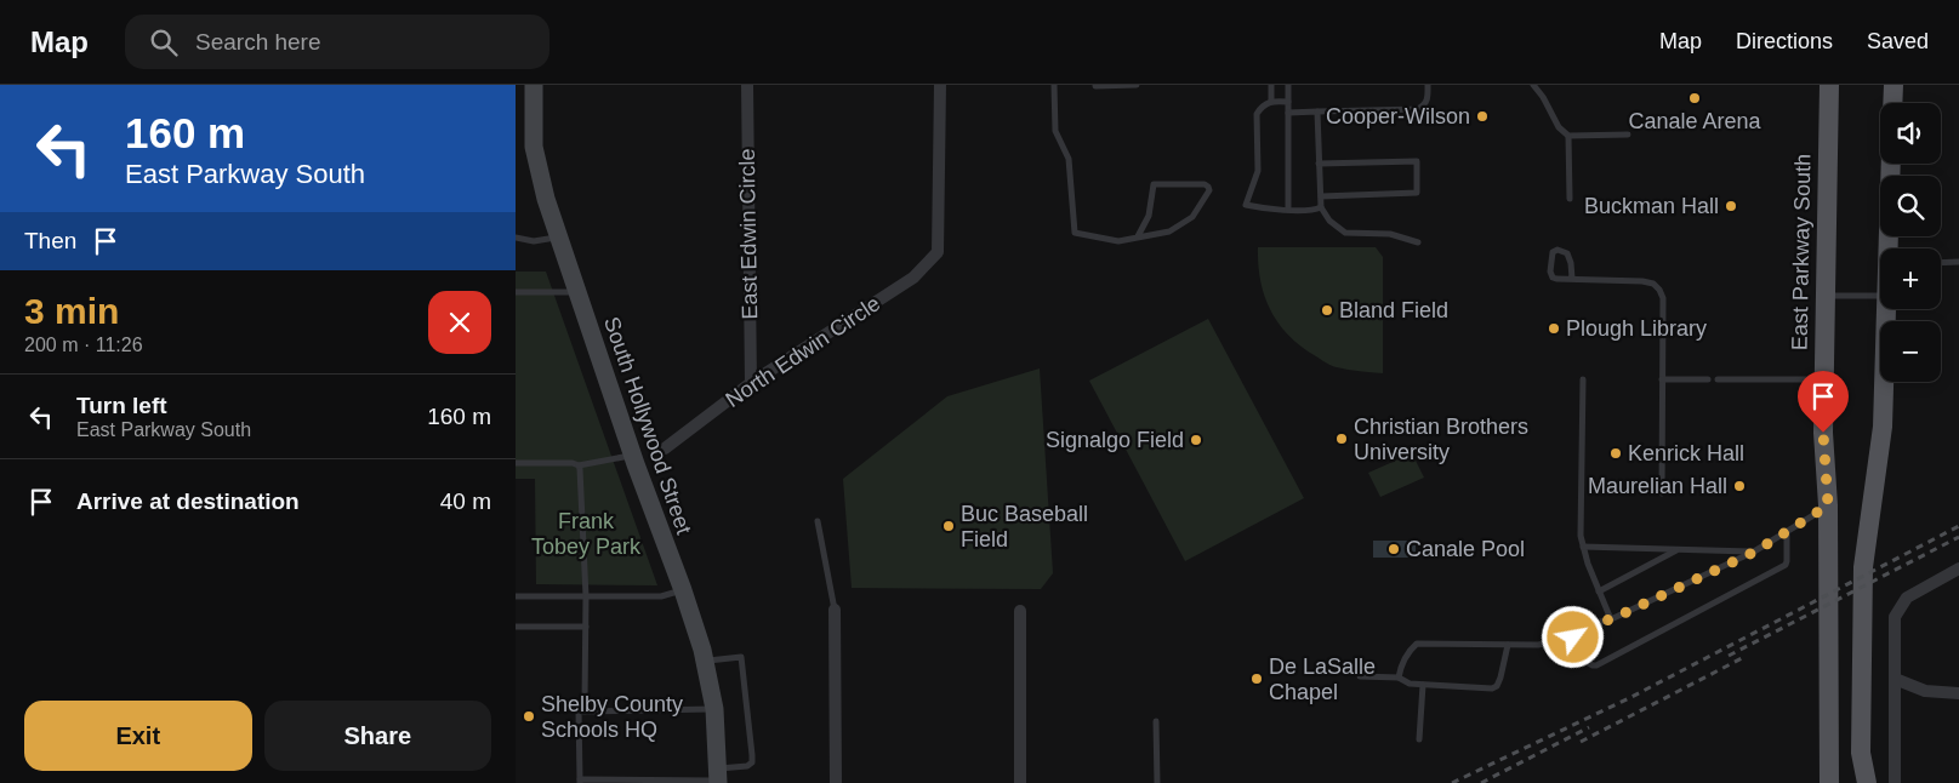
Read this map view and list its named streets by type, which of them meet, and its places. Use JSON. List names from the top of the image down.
{
  "streets": {
    "main road": ["East Parkway South", "South Hollywood Street"],
    "street": ["East Edwin Circle", "North Edwin Circle"]
  },
  "crossings": [
    ["East Edwin Circle", "North Edwin Circle"]
  ],
  "parks": ["Frank Tobey Park"],
  "places": [
    "Canale Arena",
    "Cooper-Wilson",
    "Buckman Hall",
    "Bland Field",
    "Plough Library",
    "Christian Brothers University",
    "Signalgo Field",
    "Kenrick Hall",
    "Maurelian Hall",
    "Buc Baseball Field",
    "Canale Pool",
    "De LaSalle Chapel",
    "Shelby County Schools HQ"
  ],
  "page": {
    "header": "Map",
    "search": "Search here",
    "nav": ["Map", "Directions", "Saved"],
    "turn": ["160 m", "East Parkway South"],
    "map_buttons": ["+", "−"],
    "then": "Then",
    "heading": ["3 min", "200 m · 11:26"],
    "list": [
      {
        "name": "Turn left",
        "note": "East Parkway South",
        "value": "160 m"
      },
      {
        "name": "Arrive at destination",
        "value": "40 m"
      }
    ],
    "buttons": ["Exit", "Share"]
  }
}
